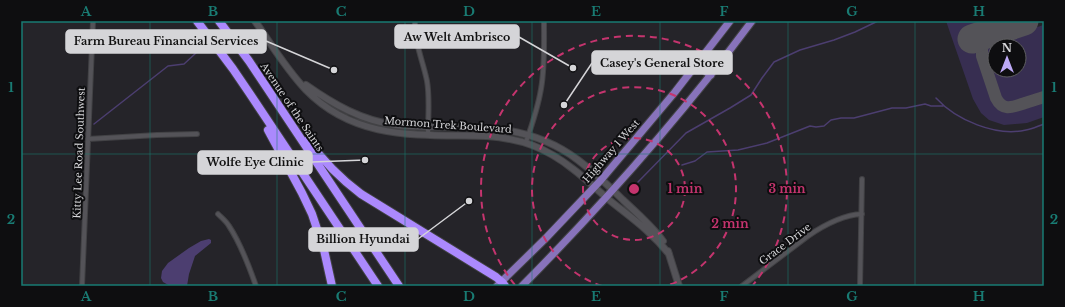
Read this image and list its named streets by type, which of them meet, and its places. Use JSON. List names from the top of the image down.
{
  "streets": {
    "highway": ["Avenue of the Saints"],
    "main road": ["Mormon Trek Boulevard", "Highway 1 West"],
    "street": ["Kitty Lee Road Southwest", "Grace Drive"]
  },
  "crossings": [
    ["Mormon Trek Boulevard", "Highway 1 West"]
  ],
  "places": [
    "Aw Welt Ambrisco",
    "Farm Bureau Financial Services",
    "Casey's General Store",
    "Wolfe Eye Clinic",
    "Billion Hyundai"
  ],
  "north": "top",
  "grid": {
    "columns": [
      "A",
      "B",
      "C",
      "D",
      "E",
      "F",
      "G",
      "H"
    ],
    "rows": ["1", "2"]
  },
  "rings": ["1 min", "3 min", "2 min"]
}
